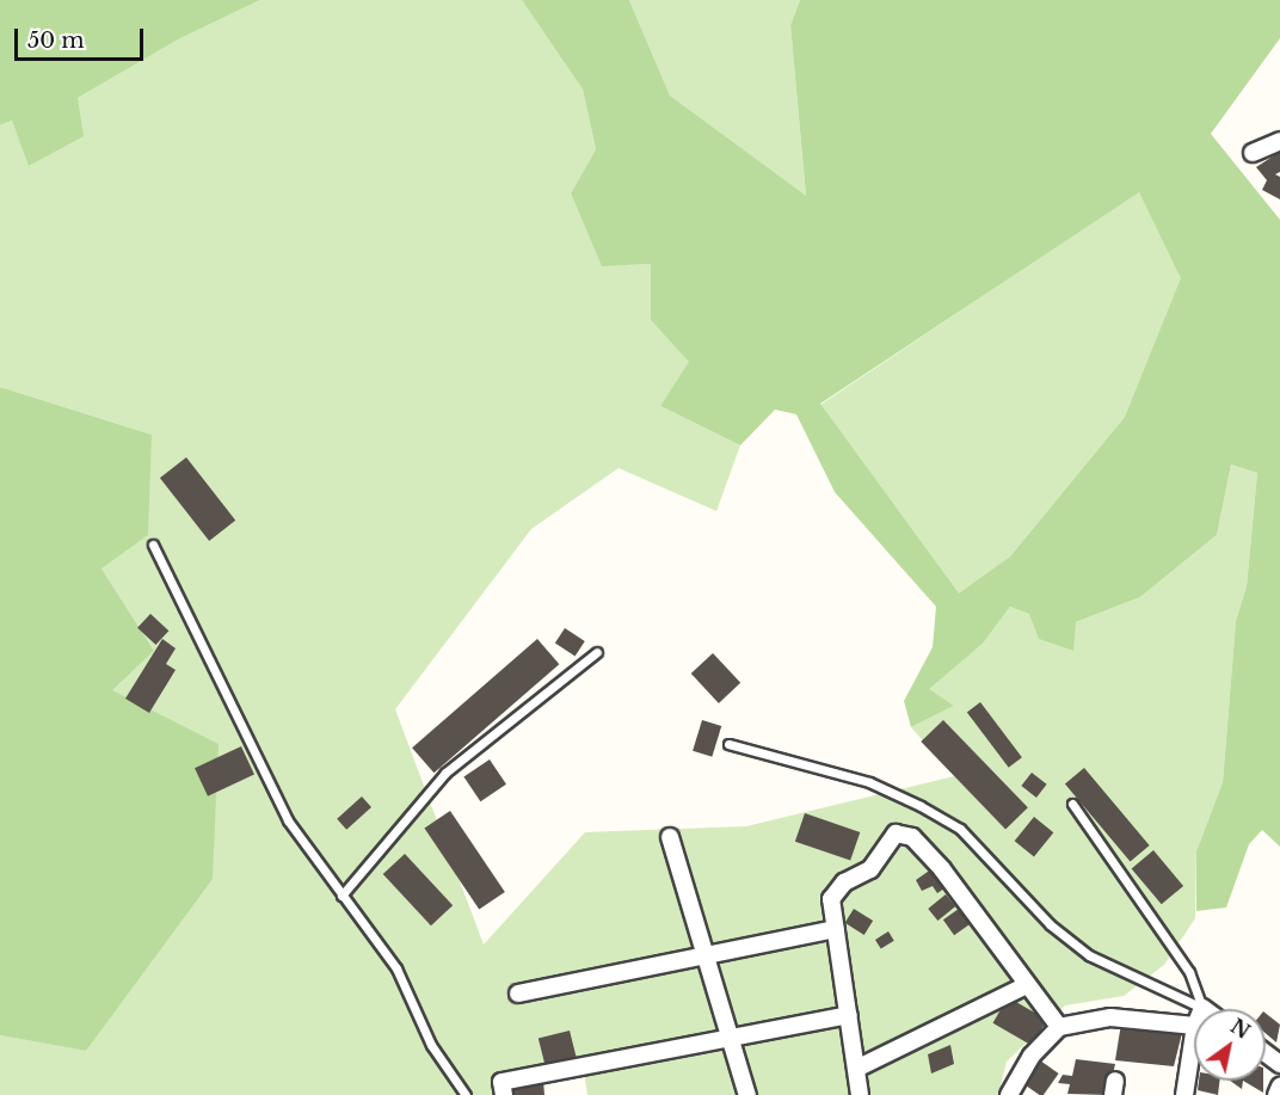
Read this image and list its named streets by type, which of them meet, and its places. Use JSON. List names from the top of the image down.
{
  "scale_bar": "50 m",
  "north": "top right"
}
